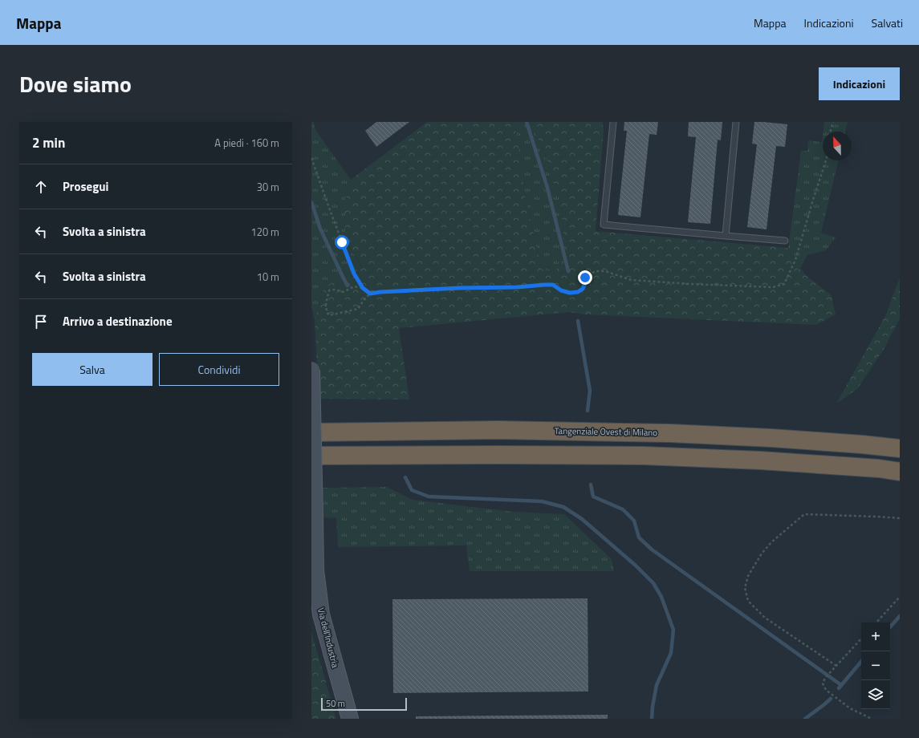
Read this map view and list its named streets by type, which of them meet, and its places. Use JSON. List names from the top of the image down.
{
  "streets": {
    "highway": ["Tangenziale Ovest di Milano"],
    "street": ["Via dell'Industria"]
  },
  "scale_bar": "50 m",
  "north": "top",
  "page": {
    "header": "Mappa",
    "nav": ["Mappa", "Indicazioni", "Salvati"],
    "title": "Dove siamo",
    "buttons": [
      "Indicazioni",
      ["Salva", "Condividi"]
    ],
    "heading": ["2 min", "A piedi · 160 m"],
    "list": [
      ["Prosegui", "30 m"],
      ["Svolta a sinistra", "120 m"],
      ["Svolta a sinistra", "10 m"],
      "Arrivo a destinazione"
    ],
    "map_buttons": ["+", "−"],
    "scale": "50 m"
  }
}
